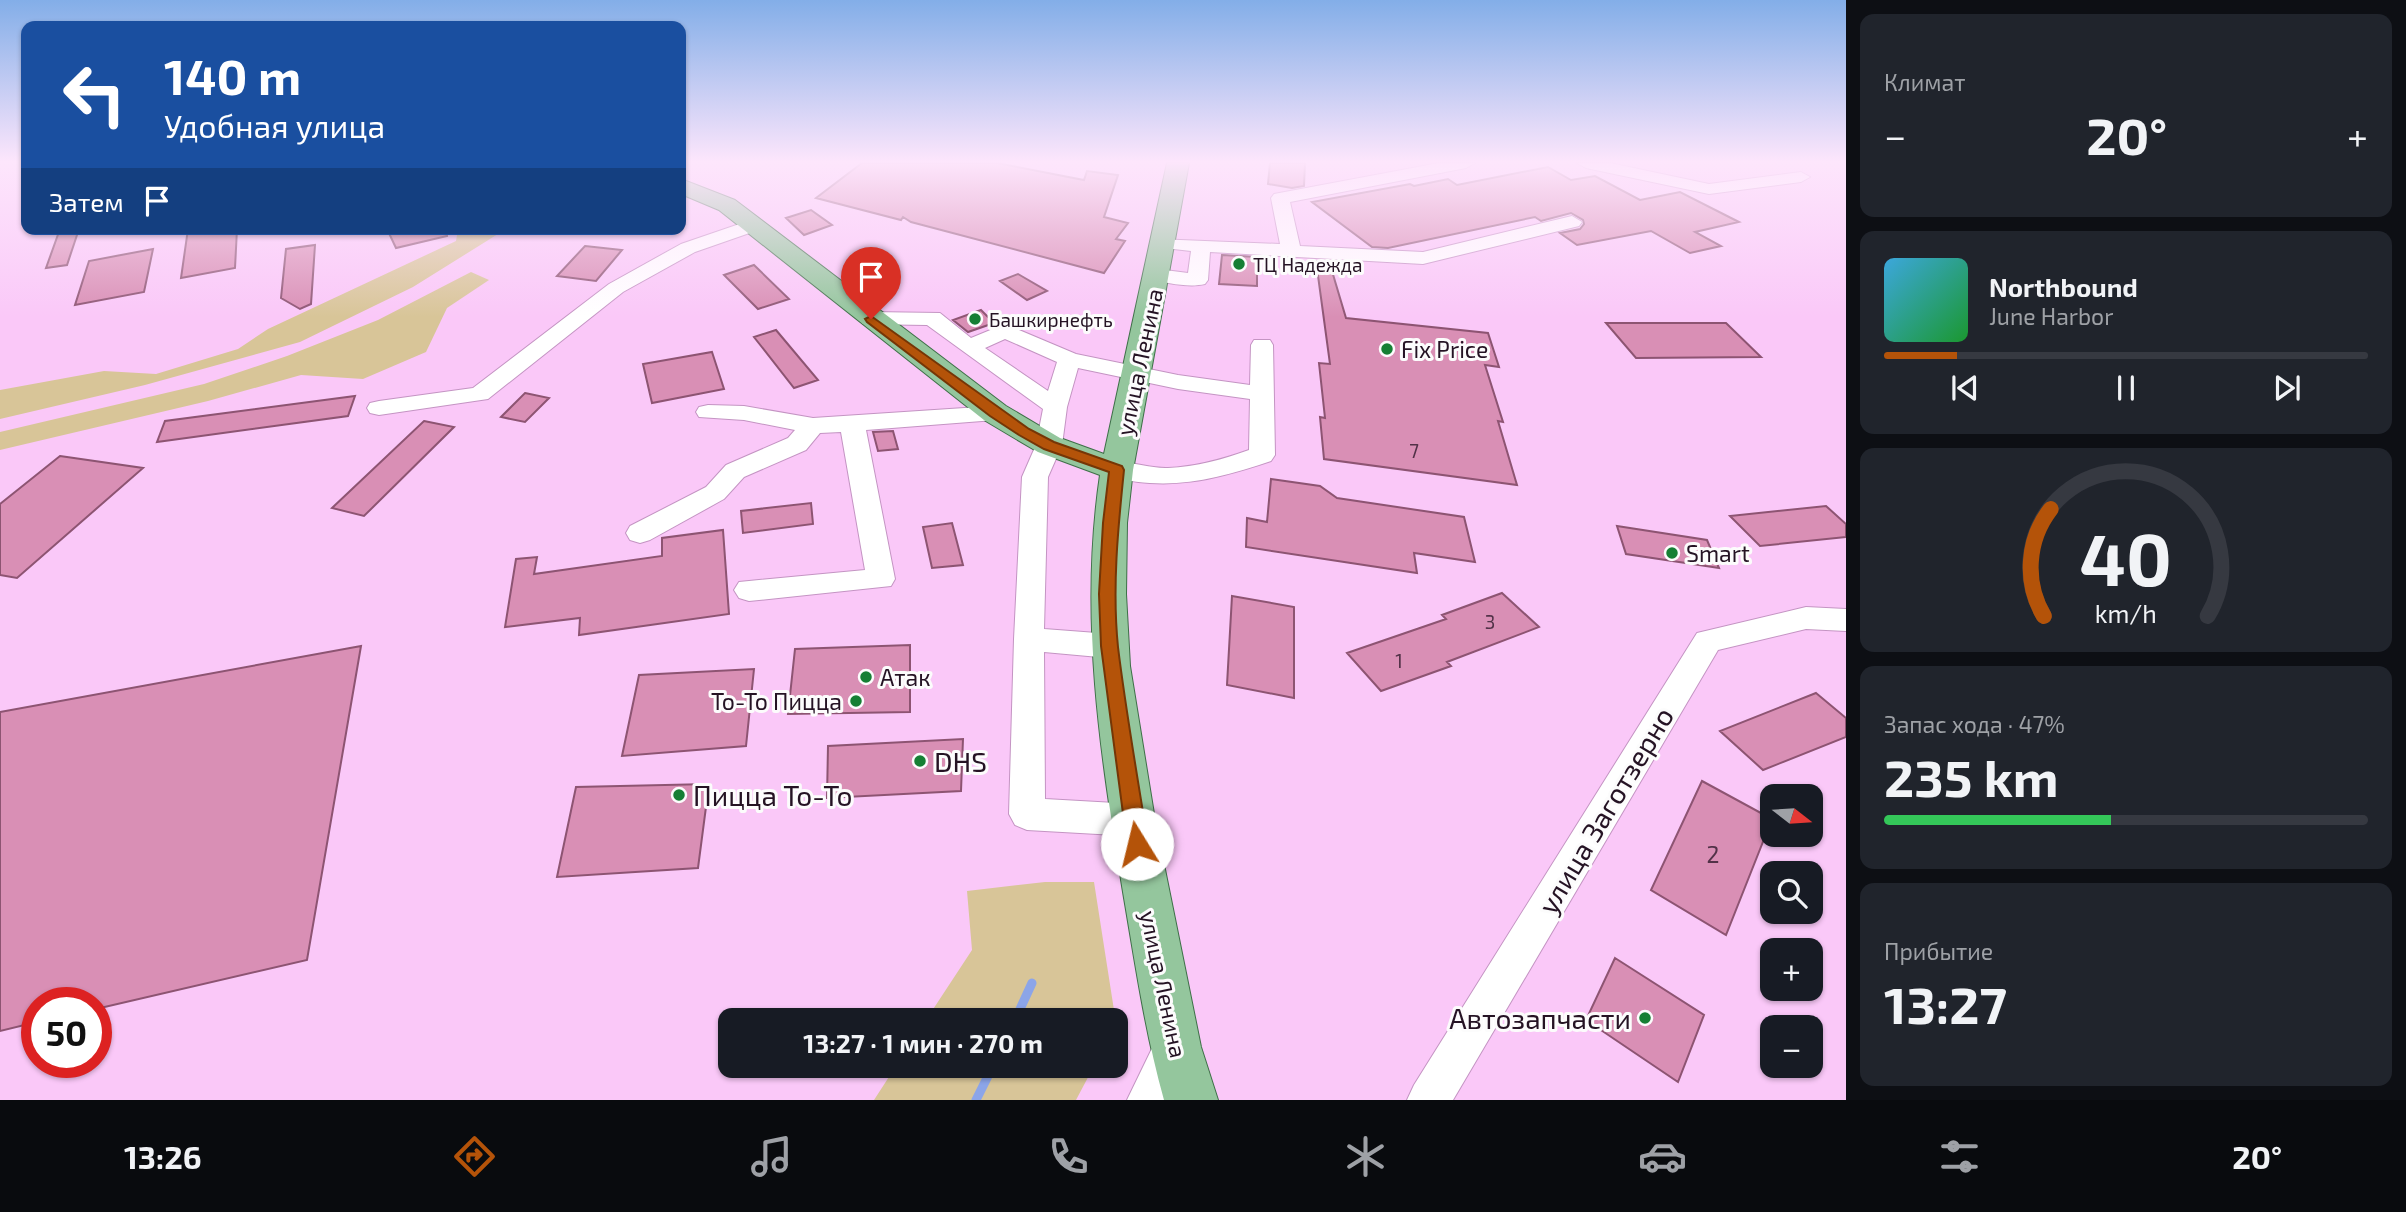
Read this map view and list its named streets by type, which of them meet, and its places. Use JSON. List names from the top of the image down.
{
  "streets": {
    "main road": ["улица Ленина"],
    "street": ["улица Заготзерно"]
  },
  "places": [
    "ТЦ Надежда",
    "Башкирнефть",
    "Fix Price",
    "Smart",
    "Атак",
    "То-То Пицца",
    "DHS",
    "Пицца То-То",
    "Автозапчасти"
  ],
  "house_numbers": [
    "7",
    "3",
    "1",
    "2"
  ],
  "north": "right",
  "page": {
    "tile": [
      "Климат",
      ["Запас хода · 47%", "235 km"],
      ["Прибытие", "13:27"]
    ],
    "turn": ["140 m", "Удобная улица"],
    "heat": ["−", "20°", "+"],
    "then": "Затем",
    "song": ["Northbound", "June Harbor"],
    "map_buttons": ["+", "−"],
    "limit": "50",
    "trip": "13:27 · 1 мин · 270 m",
    "tabs": ["13:26", "20°"],
    "gauge": ["40", "km/h"]
  }
}
